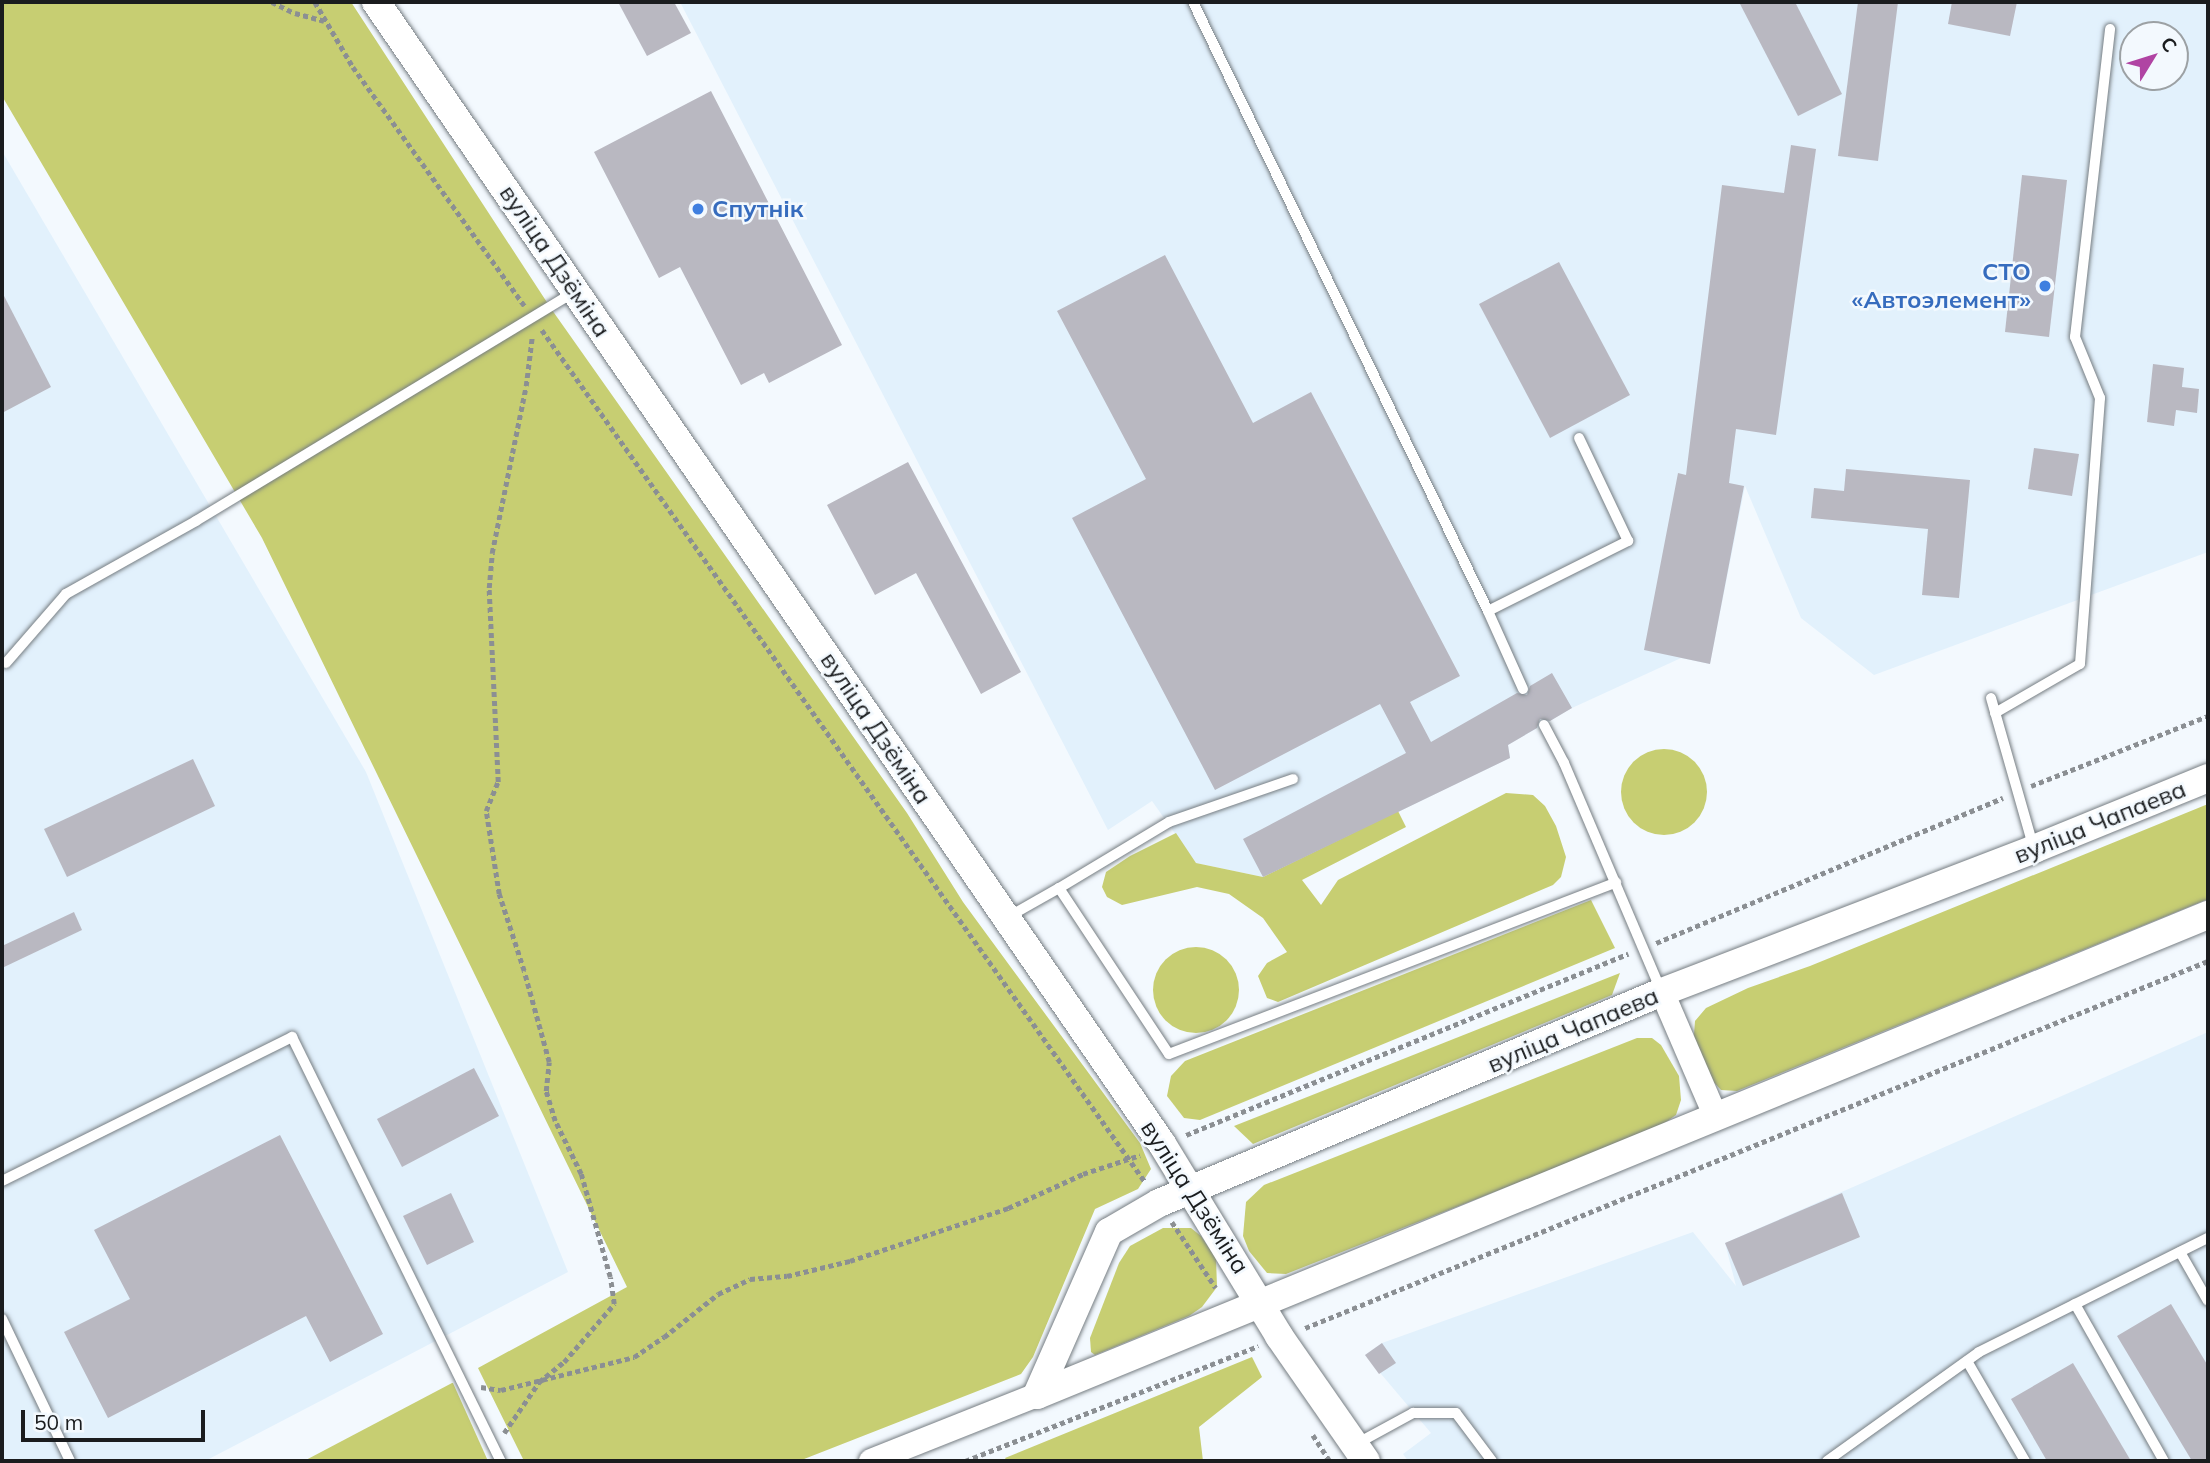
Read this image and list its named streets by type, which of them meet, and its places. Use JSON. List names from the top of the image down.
{
  "streets": {
    "main road": ["вуліца Дзёміна", "вуліца Чапаева"]
  },
  "crossings": [
    ["вуліца Дзёміна", "вуліца Чапаева"]
  ],
  "places": ["Спутнік", "СТО «Автоэлемент»"],
  "scale_bar": "50 m",
  "north": "top right"
}
